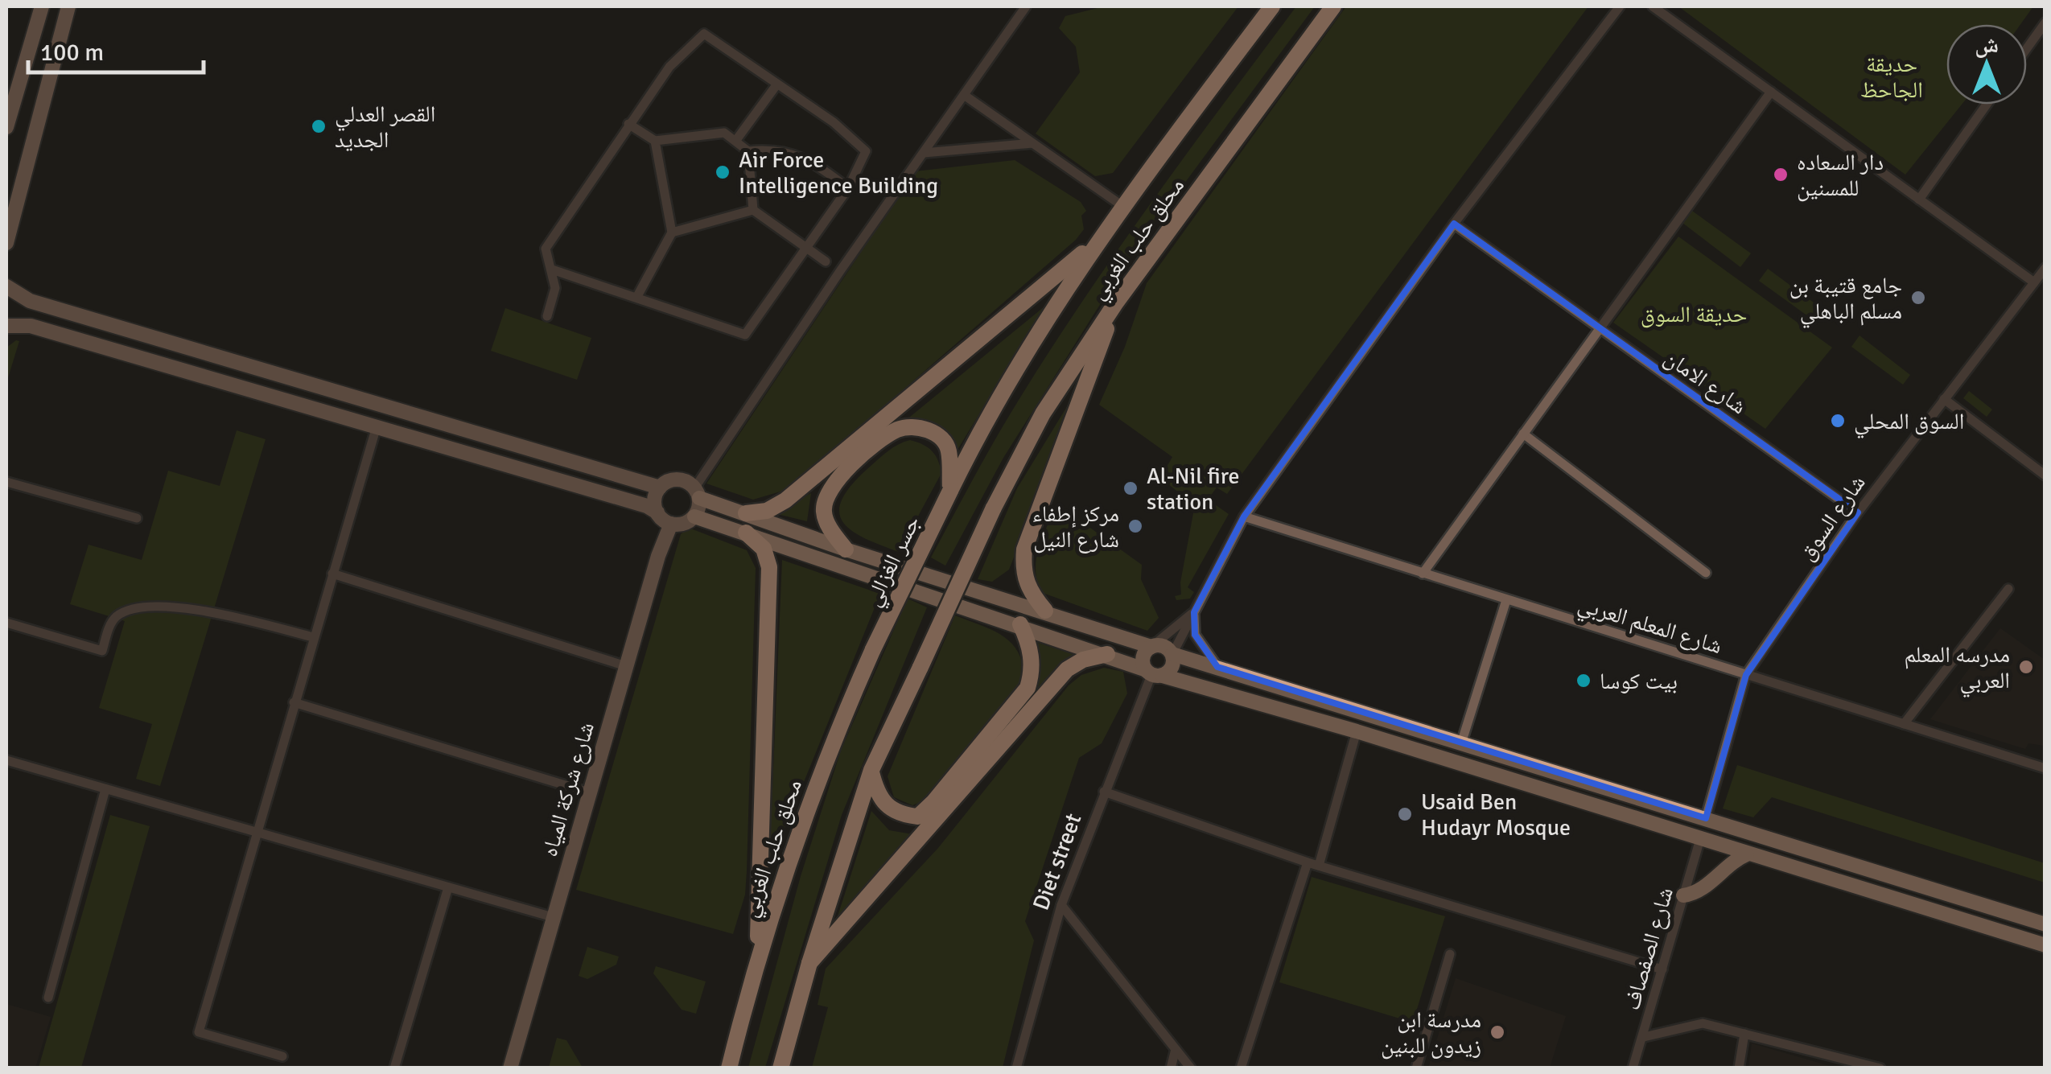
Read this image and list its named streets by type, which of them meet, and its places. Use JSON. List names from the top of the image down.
{
  "streets": {
    "highway": ["محلق حلب الغربي", "جسر الغزالي"],
    "main road": ["شارع شركة المياه"],
    "street": [
      "شارع الامان",
      "شارع السوق",
      "شارع المعلم العربي",
      "Diet street",
      "شارع الصفصاف"
    ]
  },
  "crossings": [
    ["محلق حلب الغربي", "جسر الغزالي"],
    ["شارع الامان", "شارع السوق"],
    ["شارع السوق", "شارع المعلم العربي"]
  ],
  "parks": ["حديقة الجاحظ", "حديقة السوق"],
  "places": [
    "القصر العدلي الجديد",
    "Air Force Intelligence Building",
    "دار السعاده للمسنين",
    "جامع قتيبة بن مسلم الباهلي",
    "السوق المحلي",
    "Al-Nil fire station",
    "مركز إطفاء شارع النيل",
    "مدرسه المعلم العربي",
    "بيت كوسا",
    "Usaid Ben Hudayr Mosque",
    "مدرسة ابن زيدون للبنين"
  ],
  "scale_bar": "100 m",
  "north": "top"
}
